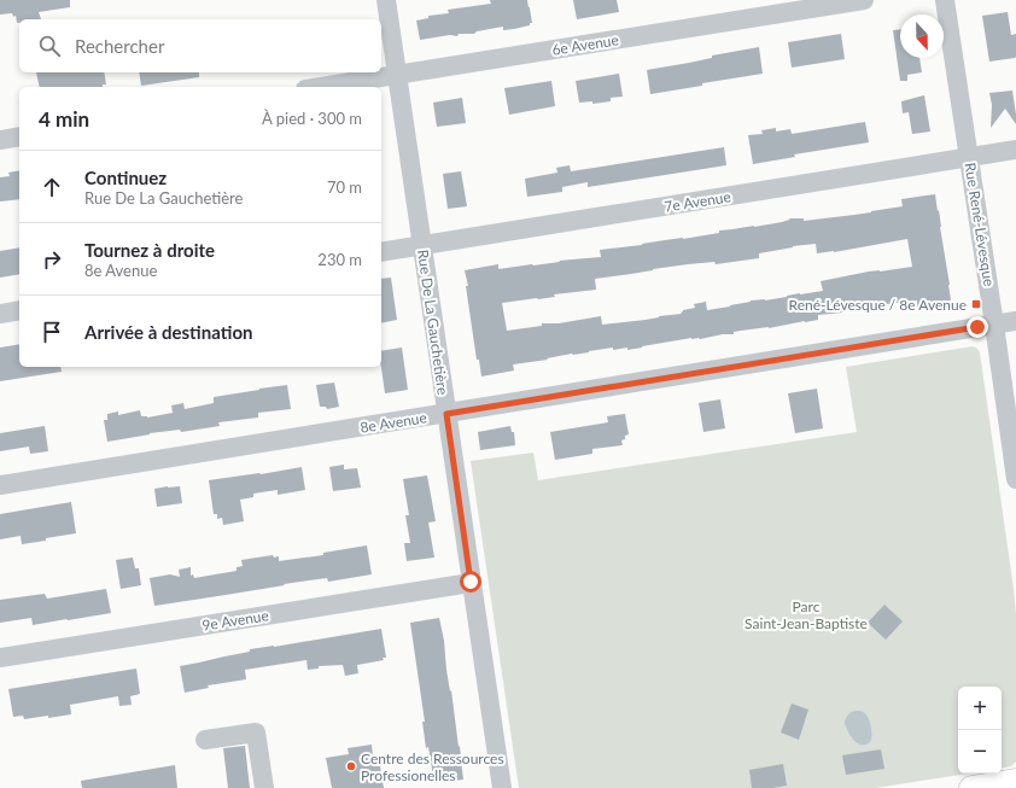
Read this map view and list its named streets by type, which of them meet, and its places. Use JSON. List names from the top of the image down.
{
  "streets": {
    "street": [
      "6e Avenue",
      "7e Avenue",
      "Rue René-Lévesque",
      "Rue De La Gauchetière",
      "8e Avenue",
      "9e Avenue"
    ]
  },
  "crossings": [
    ["6e Avenue", "Rue De La Gauchetière"],
    ["7e Avenue", "Rue René-Lévesque"],
    ["7e Avenue", "Rue De La Gauchetière"],
    ["Rue René-Lévesque", "8e Avenue"],
    ["Rue De La Gauchetière", "8e Avenue"],
    ["Rue De La Gauchetière", "9e Avenue"]
  ],
  "parks": ["Parc Saint-Jean-Baptiste"],
  "places": {
    "transit": ["René-Lévesque / 8e Avenue"],
    "other": ["Centre des Ressources Professionelles"]
  },
  "north": "bottom",
  "page": {
    "search": "Rechercher",
    "heading": ["4 min", "À pied · 300 m"],
    "list": [
      ["Continuez", "Rue De La Gauchetière", "70 m"],
      ["Tournez à droite", "8e Avenue", "230 m"],
      "Arrivée à destination"
    ],
    "map_buttons": ["+", "−"]
  }
}
